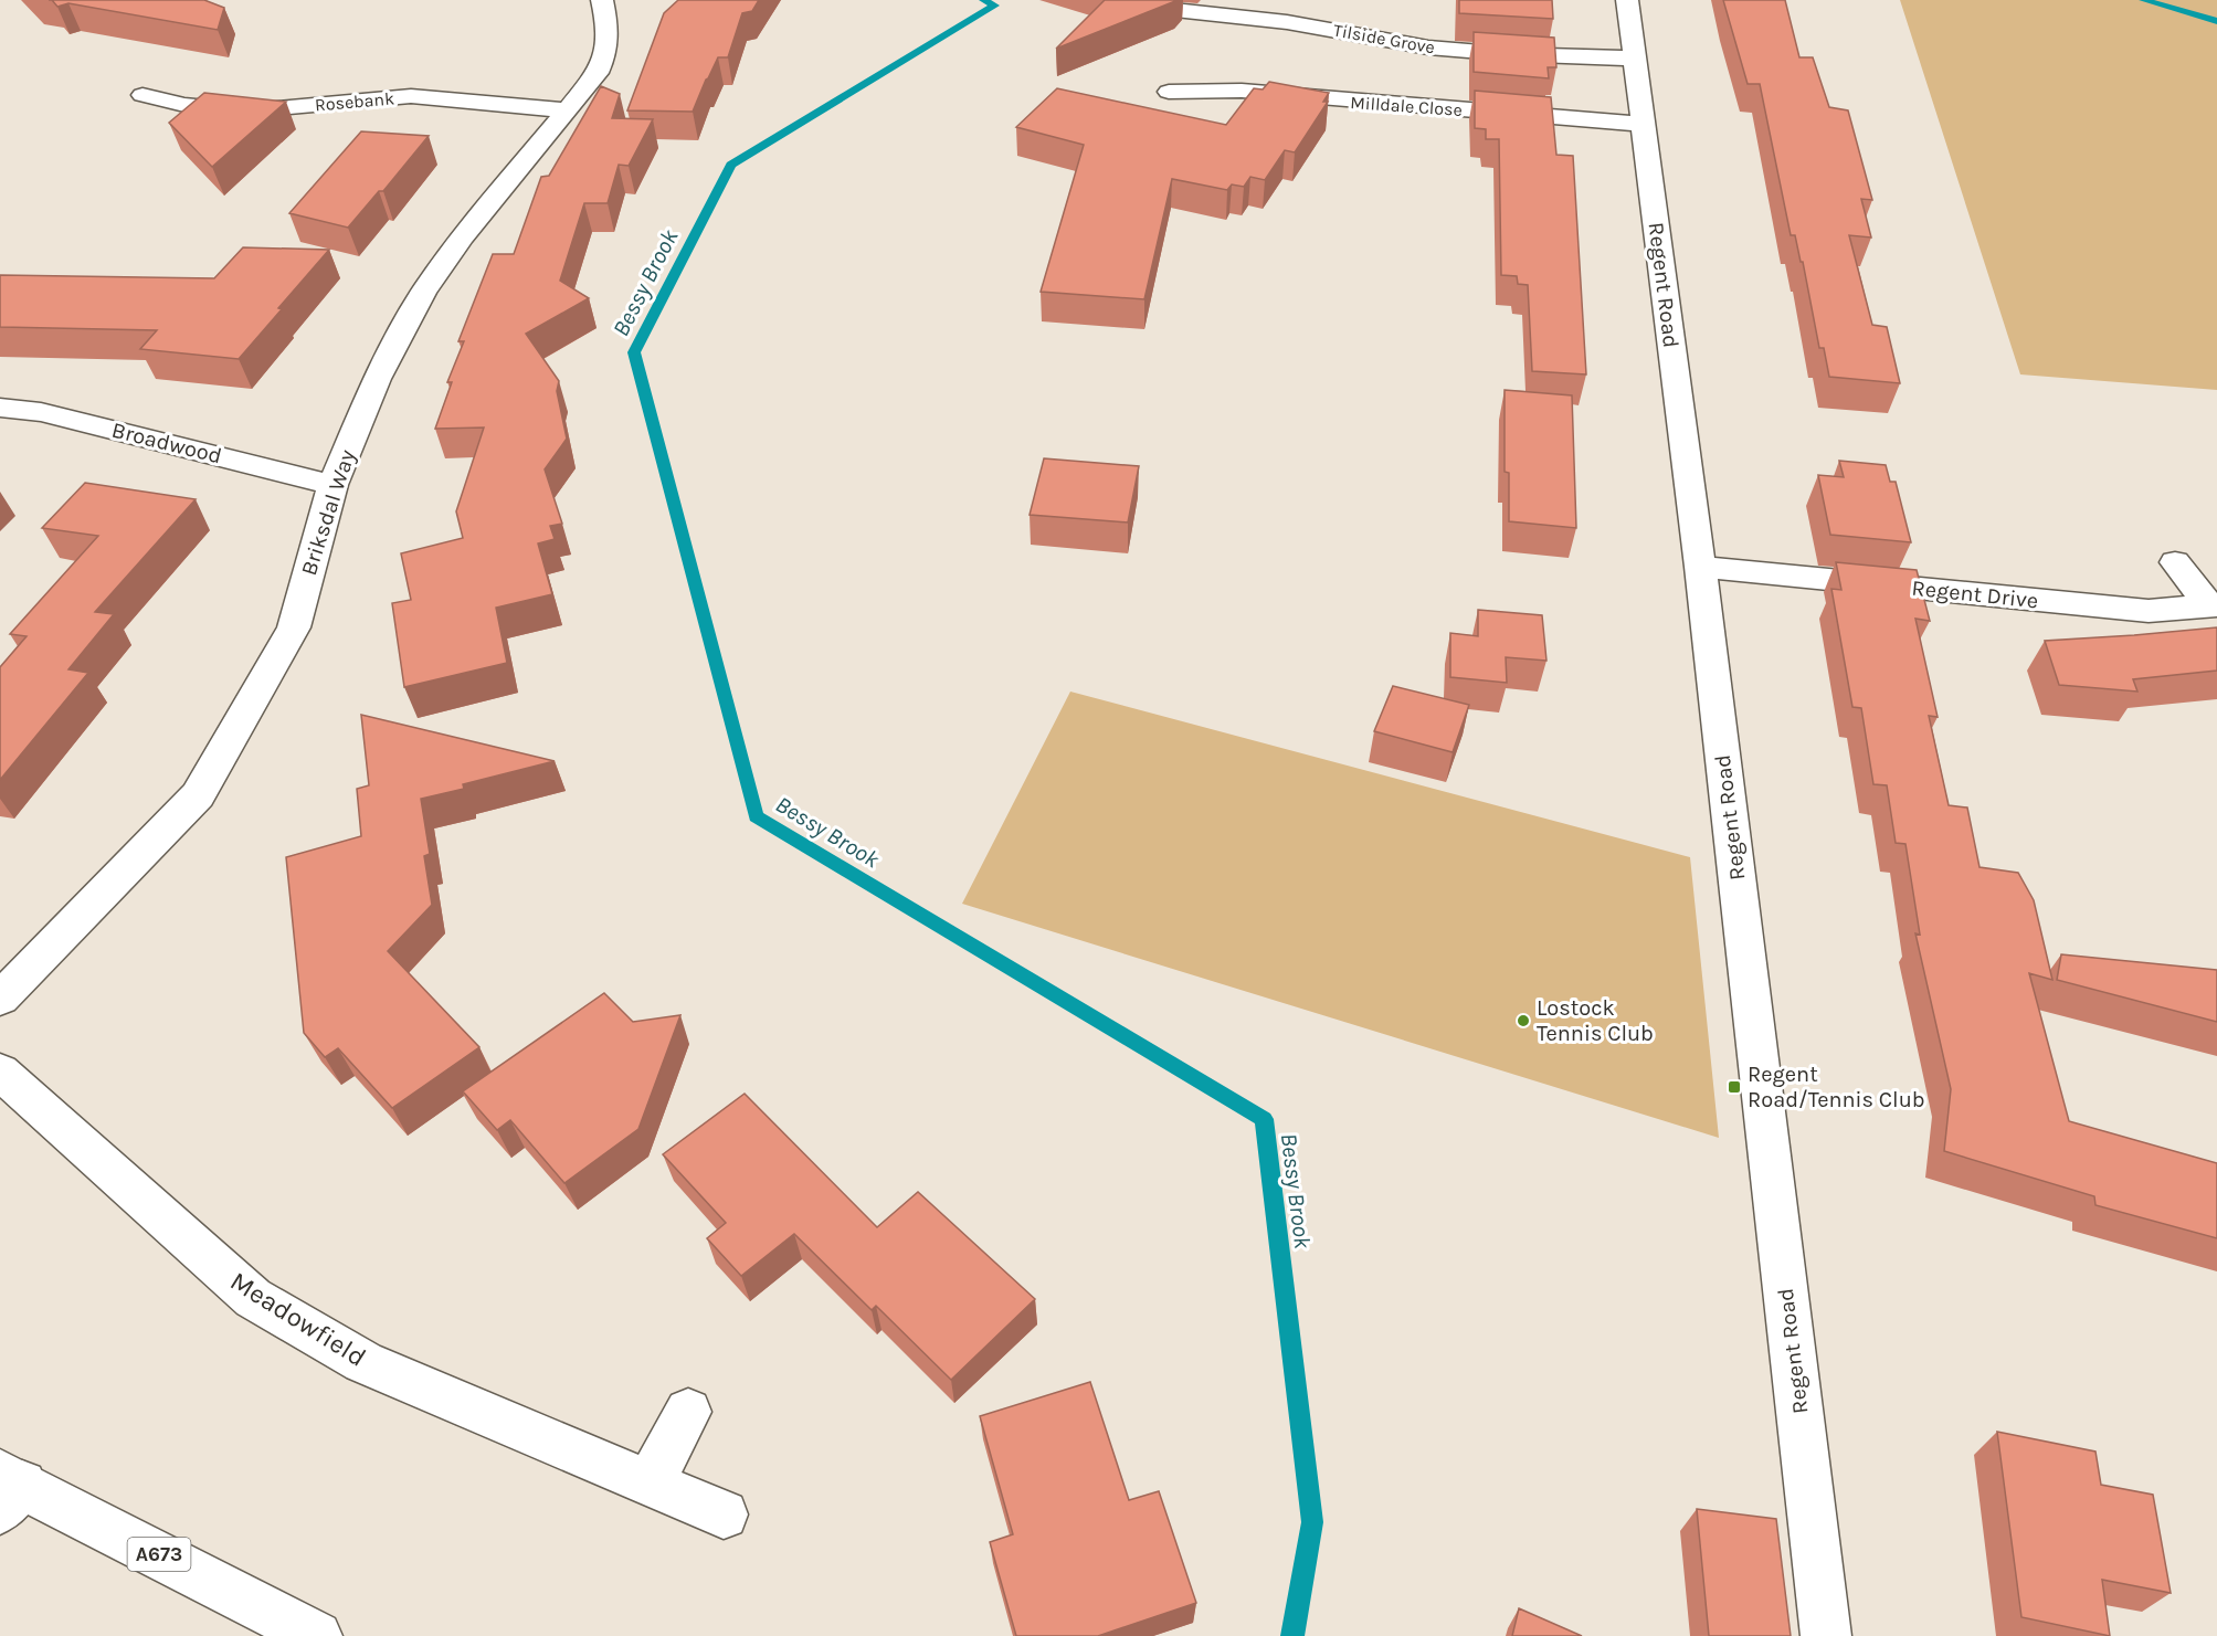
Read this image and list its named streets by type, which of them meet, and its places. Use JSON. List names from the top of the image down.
{
  "streets": {
    "main road": [
      "Tilside Grove",
      "Rosebank",
      "Milldale Close",
      "Regent Road",
      "Broadwood",
      "Briksdal Way",
      "Regent Drive",
      "Meadowfield",
      "A673"
    ]
  },
  "crossings": [
    ["Tilside Grove", "Regent Road"],
    ["Rosebank", "Briksdal Way"],
    ["Milldale Close", "Regent Road"],
    ["Regent Road", "Regent Drive"],
    ["Broadwood", "Briksdal Way"]
  ],
  "water": ["Bessy Brook"],
  "places": {
    "other": ["Lostock Tennis Club"],
    "transit": ["Regent Road/Tennis Club"]
  }
}
